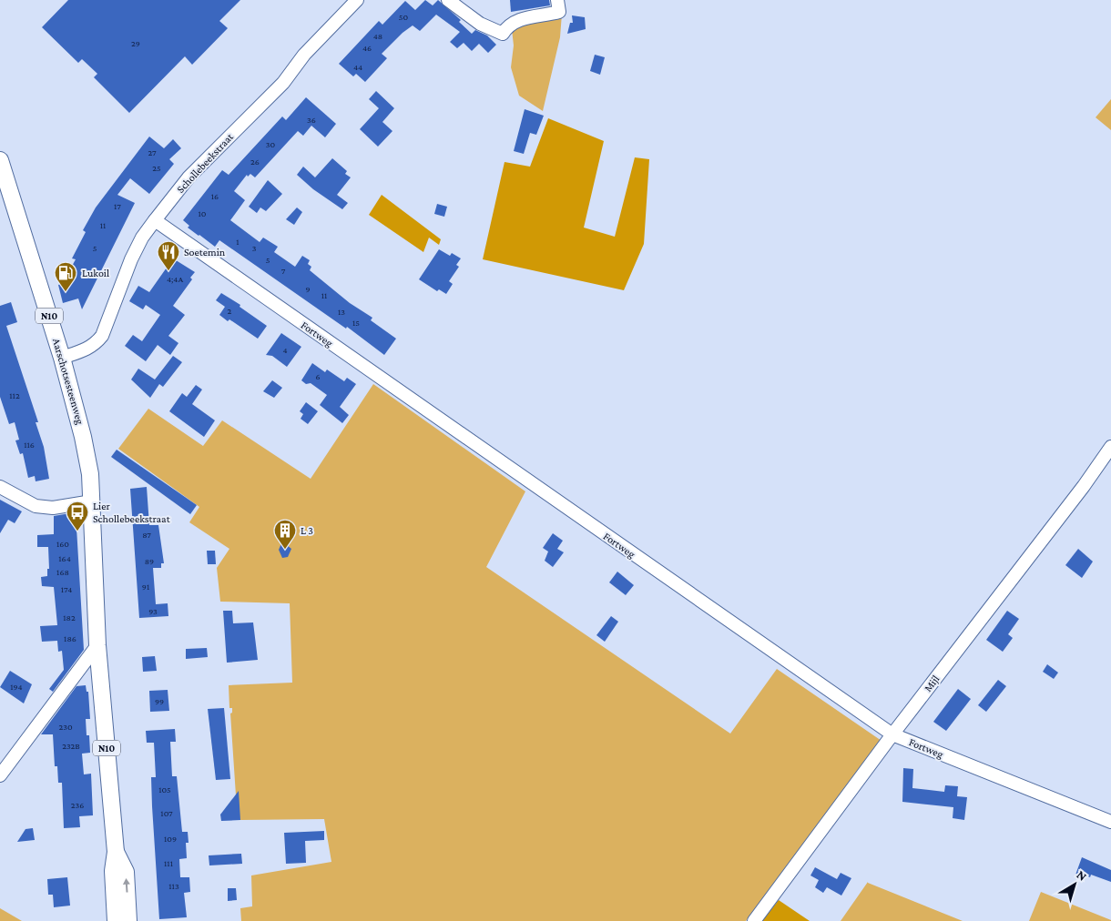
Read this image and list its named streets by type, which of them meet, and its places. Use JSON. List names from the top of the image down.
{
  "streets": {
    "main road": ["N10", "Aarschotsesteenweg"],
    "street": ["Schollebeekstraat", "Fortweg", "Mijl"]
  },
  "crossings": [
    ["Schollebeekstraat", "Fortweg"],
    ["Schollebeekstraat", "Aarschotsesteenweg"],
    ["Fortweg", "Mijl"]
  ],
  "places": {
    "restaurant": ["Soetemin"],
    "fuel station": ["Lukoil"],
    "bus stop": ["Lier Schollebeekstraat"],
    "building": ["L 3"]
  },
  "house_numbers": [
    "50",
    "48",
    "29",
    "46",
    "44",
    "36",
    "30",
    "27",
    "26",
    "25",
    "16",
    "17",
    "10",
    "11",
    "1",
    "5",
    "3",
    "5",
    "7",
    "4;4A",
    "9",
    "11",
    "2",
    "13",
    "15",
    "4",
    "6",
    "112",
    "116",
    "87",
    "160",
    "164",
    "89",
    "168",
    "91",
    "174",
    "93",
    "182",
    "186",
    "194",
    "99",
    "230",
    "232B",
    "105",
    "236",
    "107",
    "109",
    "111",
    "113"
  ],
  "north": "top right"
}
